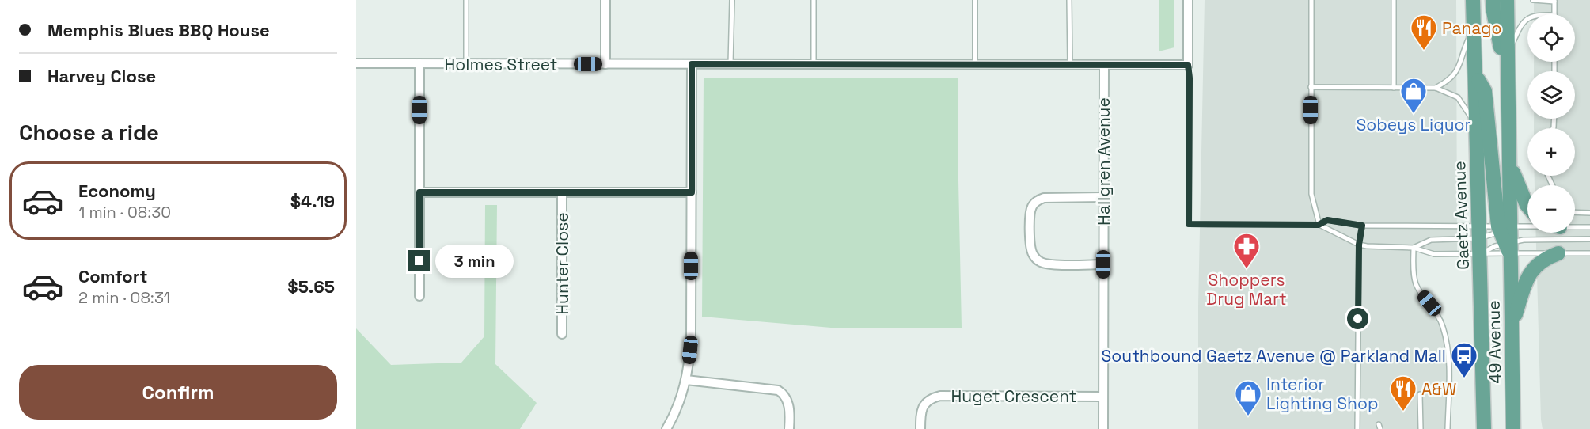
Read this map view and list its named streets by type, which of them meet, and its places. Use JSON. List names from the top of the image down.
{
  "streets": {
    "main road": ["Gaetz Avenue", "49 Avenue"],
    "street": [
      "Holmes Street",
      "Hallgren Avenue",
      "Hunter Close",
      "Huget Crescent"
    ]
  },
  "crossings": [
    ["Holmes Street", "Hallgren Avenue"],
    ["Hallgren Avenue", "Huget Crescent"]
  ],
  "places": {
    "restaurant": ["Panago", "A&W"],
    "shop": ["Sobeys Liquor", "Interior Lighting Shop"],
    "pharmacy": ["Shoppers Drug Mart"],
    "bus stop": ["Southbound Gaetz Avenue @ Parkland Mall"]
  },
  "page": {
    "banner": ["Memphis Blues BBQ House", "Harvey Close"],
    "map_buttons": ["+", "−"],
    "heading": "Choose a ride",
    "list": [
      {
        "name": "Economy",
        "note": "1 min · 08:30",
        "value": "$4.19"
      },
      {
        "name": "Comfort",
        "note": "2 min · 08:31",
        "value": "$5.65"
      }
    ],
    "bubble": "3 min",
    "buttons": "Confirm"
  }
}
